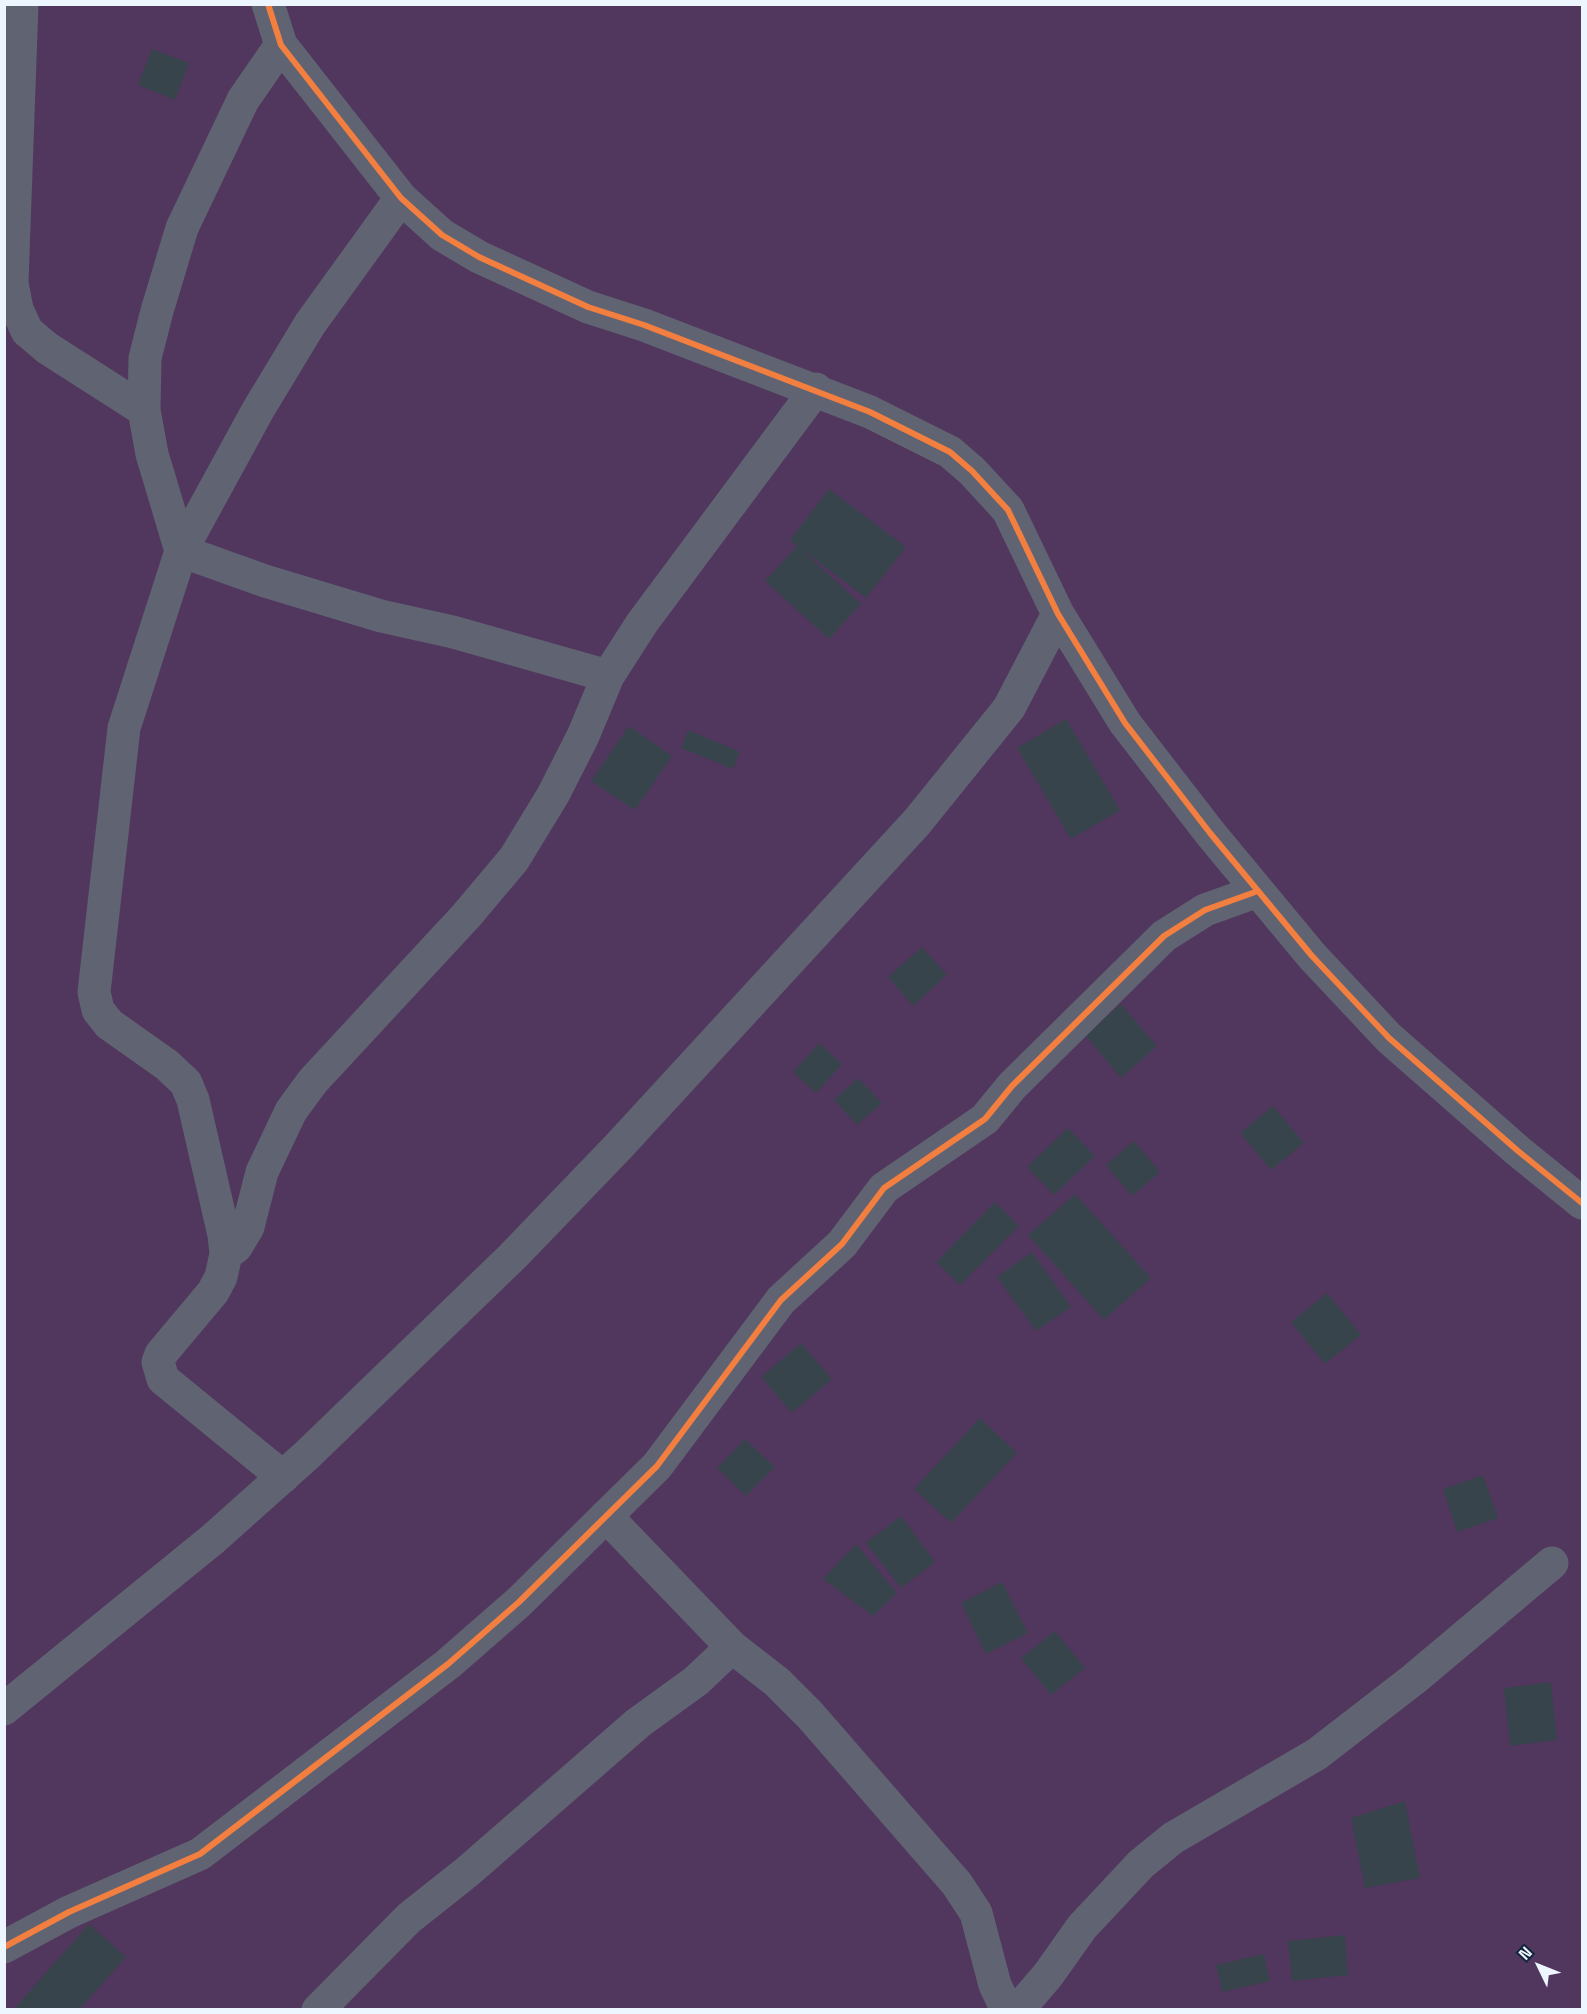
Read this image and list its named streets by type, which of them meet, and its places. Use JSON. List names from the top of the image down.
{
  "north": "top left"
}
